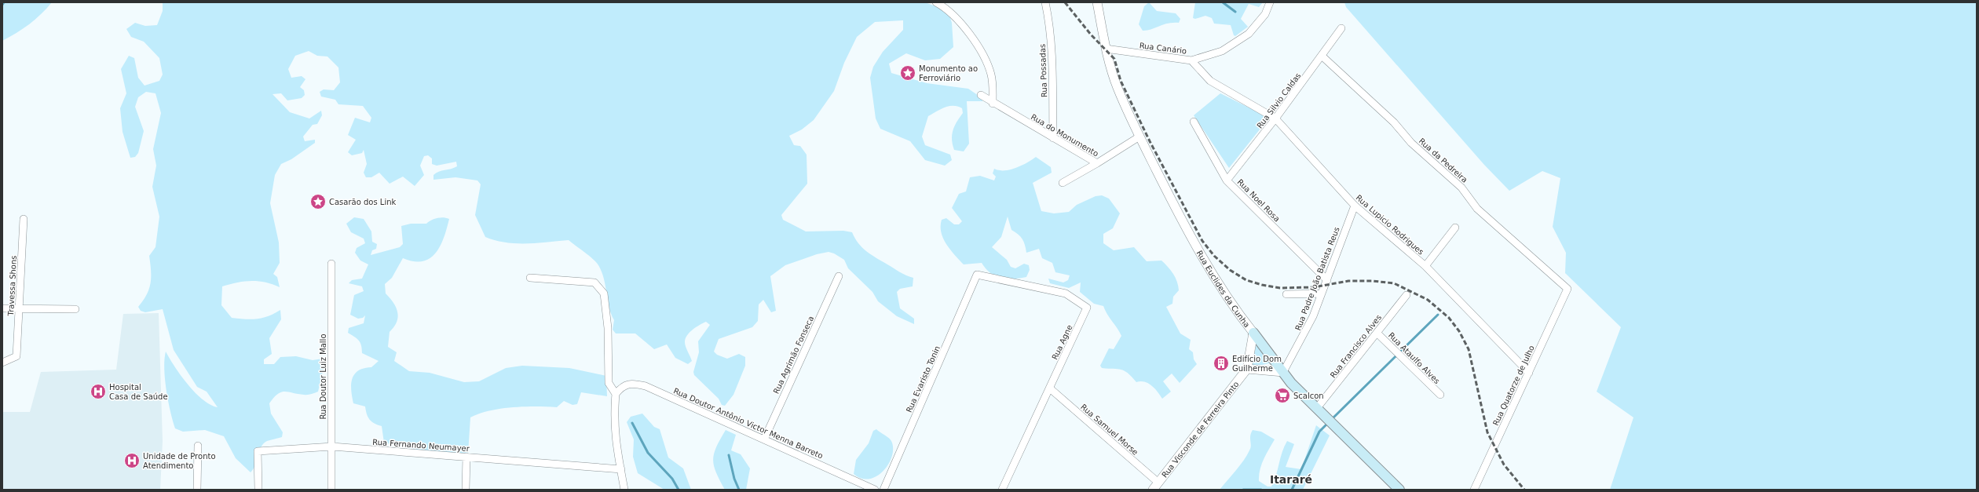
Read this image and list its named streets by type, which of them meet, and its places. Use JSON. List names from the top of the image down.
{
  "streets": {
    "main road": ["Rua Euclides da Cunha"],
    "street": [
      "Rua Canário",
      "Rua Possadas",
      "Rua Silvio Caldas",
      "Rua do Monumento",
      "Rua da Pedreira",
      "Rua Noel Rosa",
      "Rua Lupicio Rodrigues",
      "Rua Padre João Batista Reus",
      "Travessa Shons",
      "Rua Agne",
      "Rua Francisco Alves",
      "Rua Agrimão Fonseca",
      "Rua Ataulfo Alves",
      "Rua Doutor Luiz Mallo",
      "Rua Evaristo Tonin",
      "Rua Quatorze de Julho",
      "Rua Doutor Antônio Victor Menna Barreto",
      "Rua Samuel Morse",
      "Rua Visconde de Ferreira Pinto",
      "Rua Fernando Neumayer"
    ]
  },
  "crossings": [
    ["Rua Canário", "Rua Lupicio Rodrigues"],
    ["Rua Canário", "Rua Euclides da Cunha"],
    ["Rua Possadas", "Rua do Monumento"],
    ["Rua Silvio Caldas", "Rua da Pedreira"],
    ["Rua Silvio Caldas", "Rua Noel Rosa"],
    ["Rua Silvio Caldas", "Rua Lupicio Rodrigues"],
    ["Rua do Monumento", "Rua Euclides da Cunha"],
    ["Rua da Pedreira", "Rua Quatorze de Julho"],
    ["Rua Noel Rosa", "Rua Padre João Batista Reus"],
    ["Rua Lupicio Rodrigues", "Rua Padre João Batista Reus"],
    ["Rua Lupicio Rodrigues", "Rua Quatorze de Julho"],
    ["Rua Padre João Batista Reus", "Rua Euclides da Cunha"],
    ["Rua Euclides da Cunha", "Rua Francisco Alves"],
    ["Rua Euclides da Cunha", "Rua Visconde de Ferreira Pinto"],
    ["Rua Agne", "Rua Evaristo Tonin"],
    ["Rua Agne", "Rua Samuel Morse"],
    ["Rua Francisco Alves", "Rua Ataulfo Alves"],
    ["Rua Agrimão Fonseca", "Rua Doutor Antônio Victor Menna Barreto"],
    ["Rua Doutor Luiz Mallo", "Rua Fernando Neumayer"],
    ["Rua Samuel Morse", "Rua Visconde de Ferreira Pinto"]
  ],
  "districts": ["Itararé"],
  "places": {
    "place": ["Monumento ao Ferroviário", "Casarão dos Link"],
    "building": ["Edifício Dom Guilherme"],
    "hospital": ["Hospital Casa de Saúde", "Unidade de Pronto Atendimento"],
    "supermarket": ["Scalcon"]
  }
}
